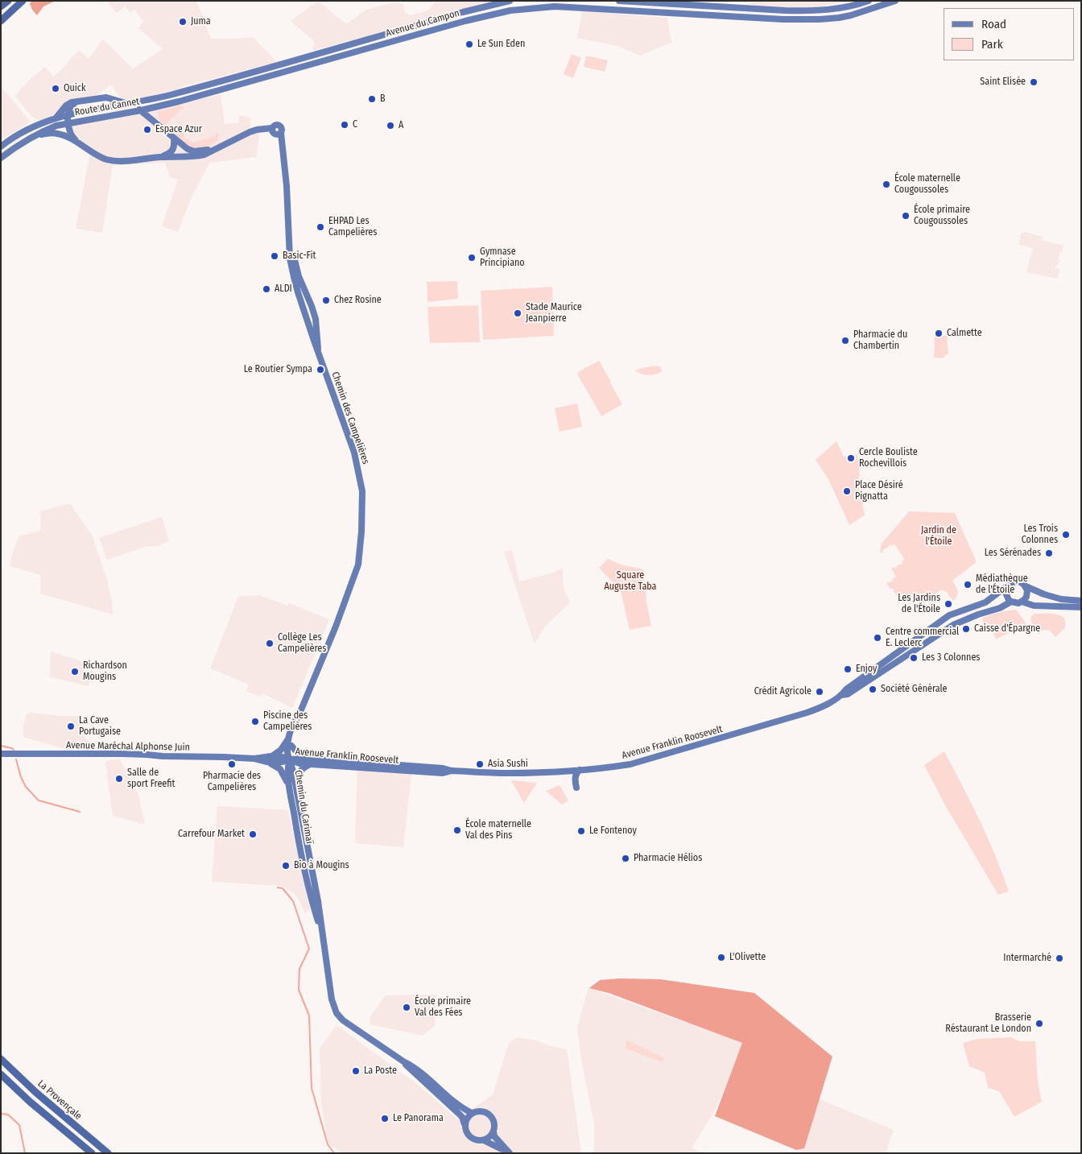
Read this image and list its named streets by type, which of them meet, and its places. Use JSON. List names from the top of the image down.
{
  "streets": {
    "highway": ["La Provençale"],
    "main road": [
      "Avenue du Campon",
      "Route du Cannet",
      "Chemin des Campelières",
      "Avenue Franklin Roosevelt",
      "Avenue Maréchal Alphonse Juin",
      "Chemin du Carimaï"
    ]
  },
  "crossings": [
    ["Avenue du Campon", "Route du Cannet"],
    ["Chemin des Campelières", "Avenue Franklin Roosevelt"],
    ["Chemin des Campelières", "Chemin du Carimaï"],
    ["Avenue Franklin Roosevelt", "Avenue Maréchal Alphonse Juin"],
    ["Avenue Franklin Roosevelt", "Chemin du Carimaï"]
  ],
  "parks": ["Jardin de l'Étoile", "Square Auguste Taba"],
  "places": [
    "Juma",
    "Le Sun Eden",
    "Saint Elisée",
    "Quick",
    "B",
    "C",
    "A",
    "Espace Azur",
    "École maternelle Cougoussoles",
    "École primaire Cougoussoles",
    "EHPAD Les Campelières",
    "Basic-Fit",
    "Gymnase Principiano",
    "ALDI",
    "Chez Rosine",
    "Stade Maurice Jeanpierre",
    "Calmette",
    "Pharmacie du Chambertin",
    "Le Routier Sympa",
    "Cercle Bouliste Rochevillois",
    "Place Désiré Pignatta",
    "Les Trois Colonnes",
    "Les Sérénades",
    "Médiathèque de l'Étoile",
    "Les Jardins de l'Étoile",
    "Caisse d'Épargne",
    "Centre commercial E. Leclerc",
    "Collège Les Campelières",
    "Les 3 Colonnes",
    "Enjoy",
    "Richardson Mougins",
    "Société Générale",
    "Crédit Agricole",
    "Piscine des Campelières",
    "La Cave Portugaise",
    "Pharmacie des Campelières",
    "Asia Sushi",
    "Salle de sport Freefit",
    "École maternelle Val des Pins",
    "Le Fontenoy",
    "Carrefour Market",
    "Pharmacie Hélios",
    "Bio à Mougins",
    "L'Olivette",
    "Intermarché",
    "École primaire Val des Fées",
    "Brasserie Réstaurant Le London",
    "La Poste",
    "Le Panorama"
  ],
  "legend": ["Road", "Park"]
}
